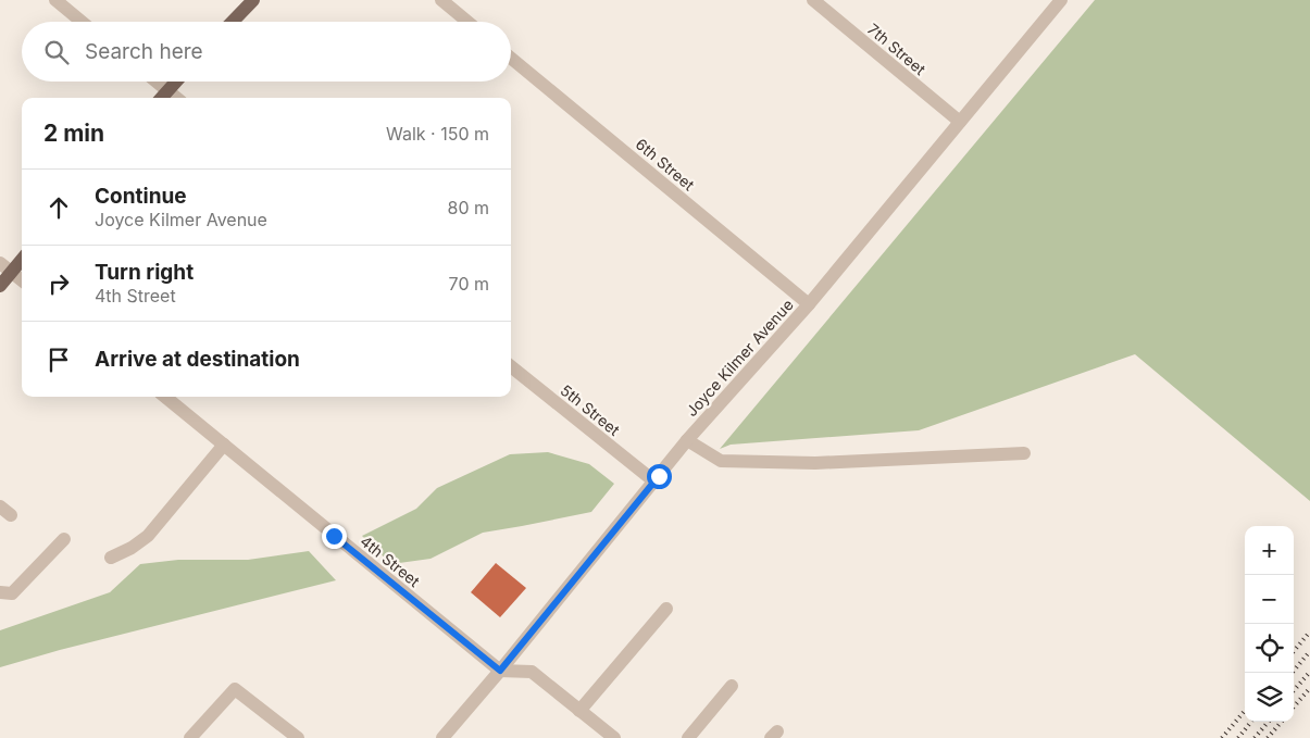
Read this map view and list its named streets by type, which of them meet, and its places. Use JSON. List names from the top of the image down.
{
  "streets": {
    "street": [
      "7th Street",
      "6th Street",
      "Joyce Kilmer Avenue",
      "5th Street",
      "4th Street"
    ]
  },
  "crossings": [
    ["7th Street", "Joyce Kilmer Avenue"],
    ["6th Street", "Joyce Kilmer Avenue"],
    ["Joyce Kilmer Avenue", "5th Street"],
    ["Joyce Kilmer Avenue", "4th Street"]
  ],
  "page": {
    "search": "Search here",
    "heading": ["2 min", "Walk · 150 m"],
    "list": [
      ["Continue", "Joyce Kilmer Avenue", "80 m"],
      ["Turn right", "4th Street", "70 m"],
      "Arrive at destination"
    ],
    "map_buttons": ["+", "−"]
  }
}
